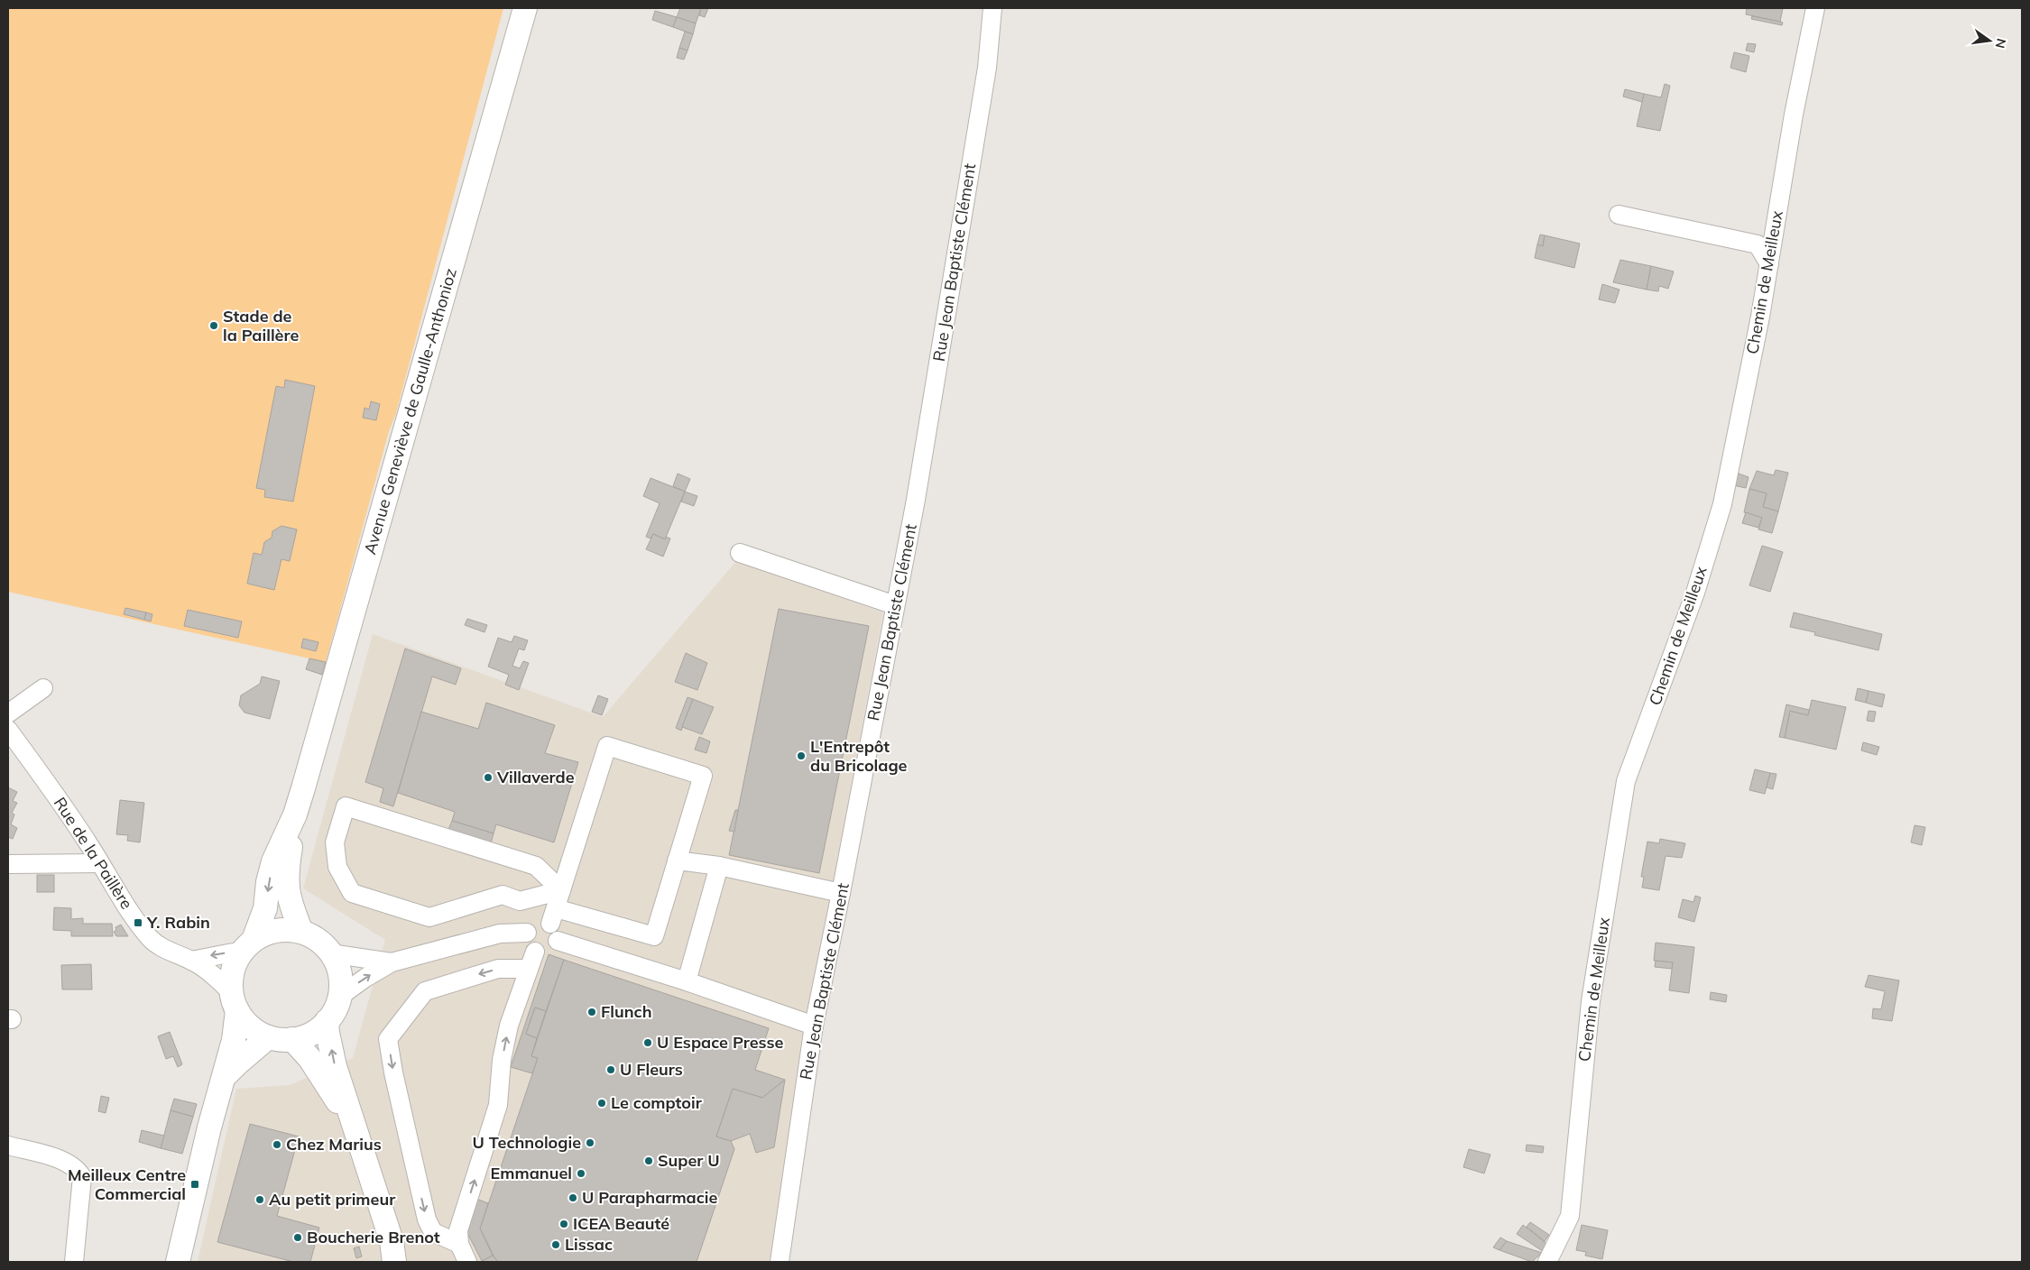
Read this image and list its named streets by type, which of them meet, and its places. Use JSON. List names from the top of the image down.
{
  "streets": {
    "main road": ["Avenue Geneviève de Gaulle-Anthonioz"],
    "street": ["Rue Jean Baptiste Clément", "Chemin de Meilleux", "Rue de la Paillère"]
  },
  "crossings": [
    ["Avenue Geneviève de Gaulle-Anthonioz", "Rue de la Paillère"]
  ],
  "places": {
    "other": [
      "Stade de la Paillère",
      "L'Entrepôt du Bricolage",
      "Villaverde",
      "Flunch",
      "U Espace Presse",
      "U Fleurs",
      "Le comptoir",
      "U Technologie",
      "Chez Marius",
      "Super U",
      "Emmanuel",
      "U Parapharmacie",
      "Au petit primeur",
      "ICEA Beauté",
      "Boucherie Brenot",
      "Lissac"
    ],
    "transit": ["Y. Rabin", "Meilleux Centre Commercial"]
  },
  "north": "right"
}
